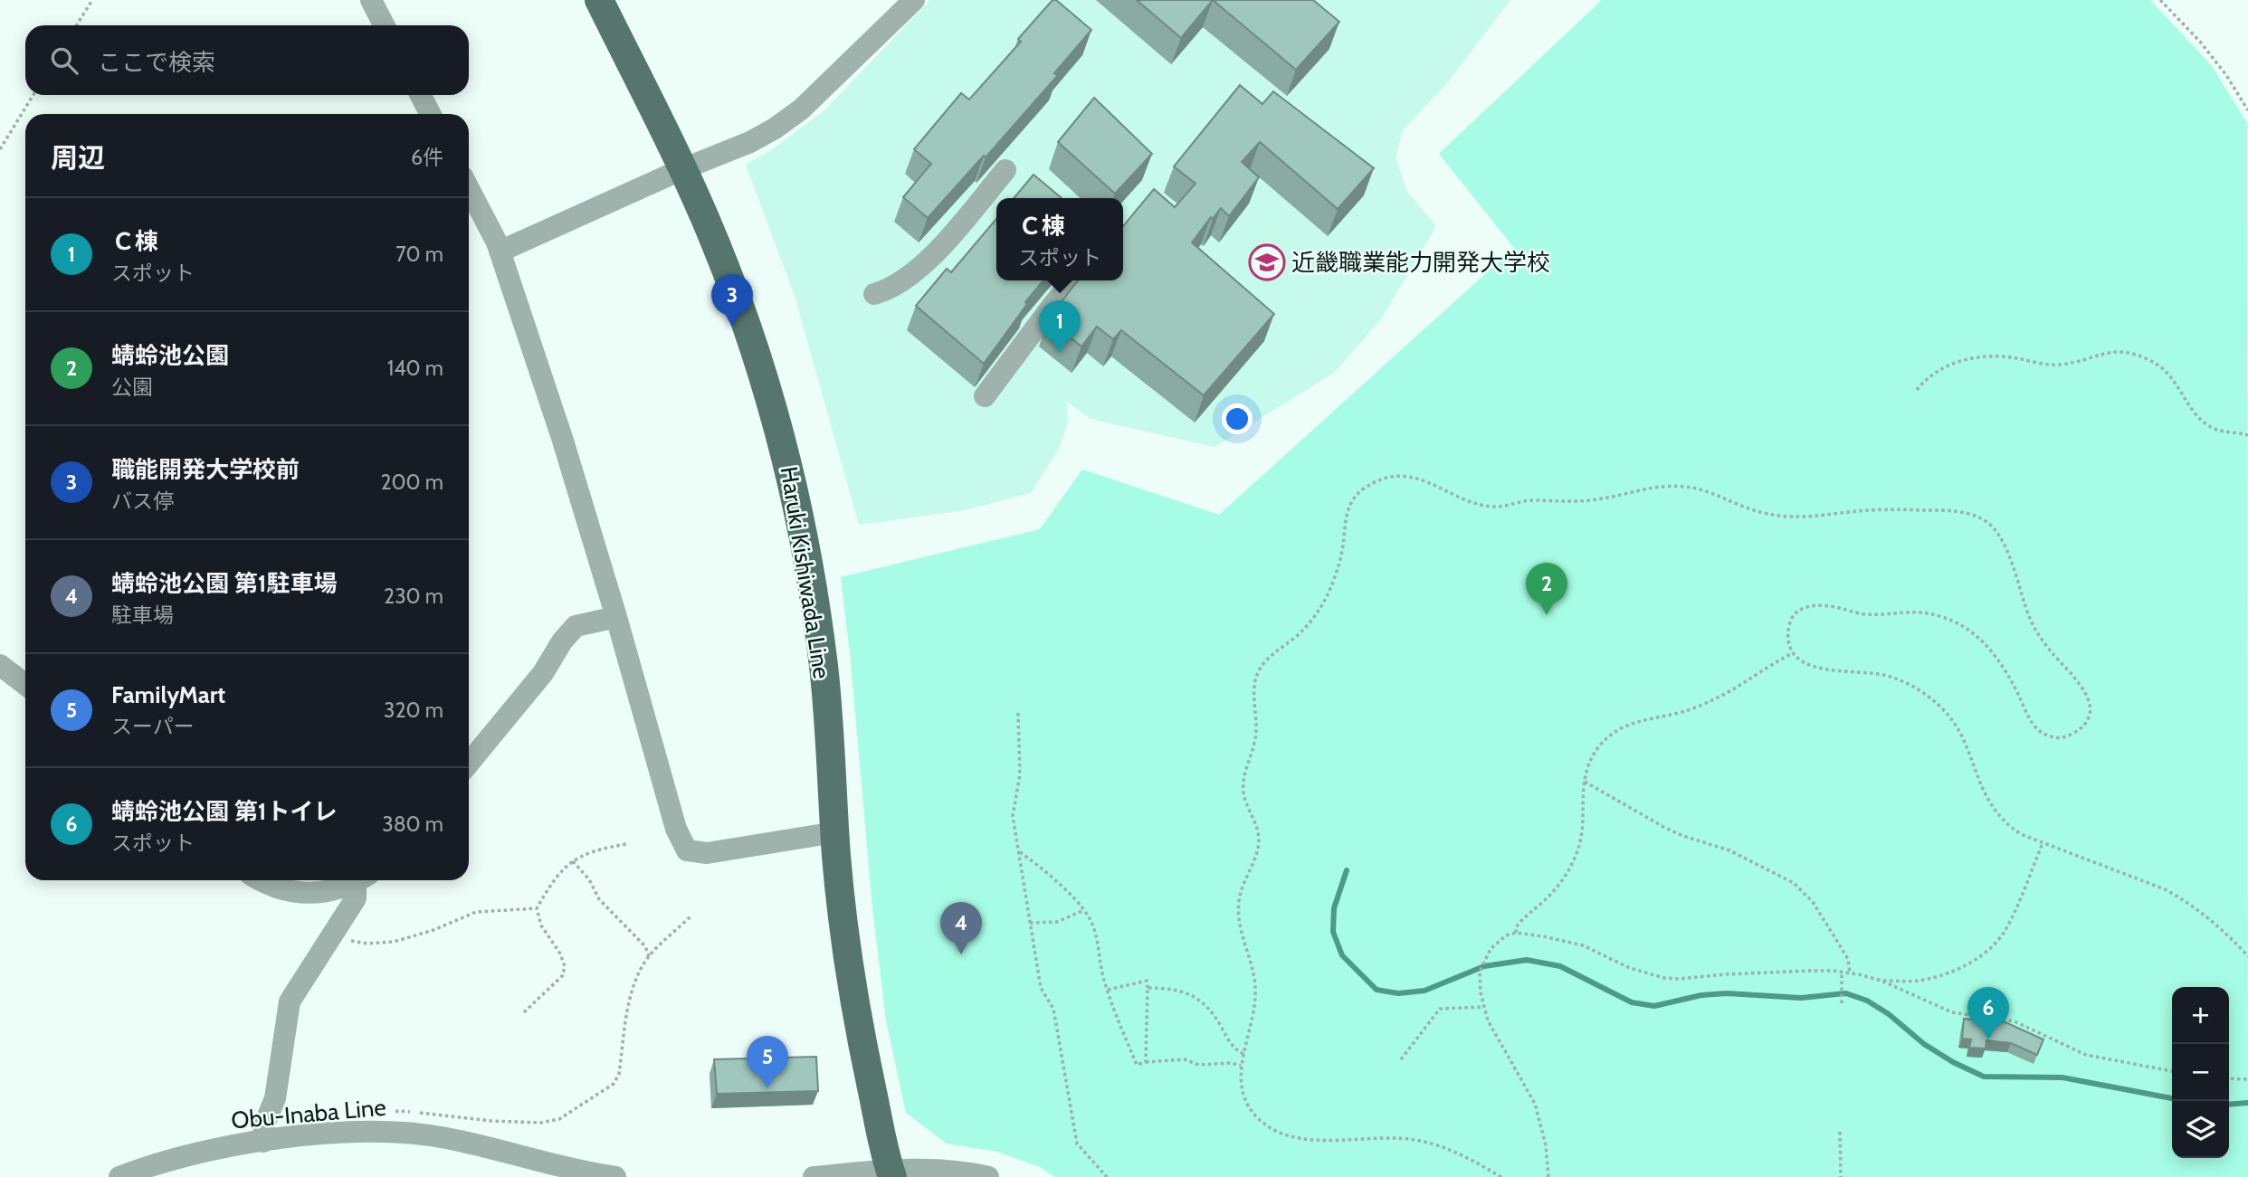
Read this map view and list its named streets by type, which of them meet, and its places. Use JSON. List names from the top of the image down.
{
  "streets": {
    "main road": ["Haruki Kishiwada Line"],
    "street": ["Obu-Inaba Line"]
  },
  "places": {
    "school or university": ["近畿職業能力開発大学校"]
  },
  "page": {
    "search": "ここで検索",
    "heading": ["周辺", "6件"],
    "list": [
      {
        "mark": "1",
        "name": "Ｃ棟",
        "note": "スポット",
        "value": "70 m"
      },
      {
        "mark": "2",
        "name": "蜻蛉池公園",
        "note": "公園",
        "value": "140 m"
      },
      {
        "mark": "3",
        "name": "職能開発大学校前",
        "note": "バス停",
        "value": "200 m"
      },
      {
        "mark": "4",
        "name": "蜻蛉池公園 第1駐車場",
        "note": "駐車場",
        "value": "230 m"
      },
      {
        "mark": "5",
        "name": "FamilyMart",
        "note": "スーパー",
        "value": "320 m"
      },
      {
        "mark": "6",
        "name": "蜻蛉池公園 第1トイレ",
        "note": "スポット",
        "value": "380 m"
      }
    ],
    "popup": ["Ｃ棟", "スポット"],
    "pins": [
      "3",
      "1",
      "2",
      "4",
      "6",
      "5"
    ],
    "map_buttons": ["+", "−"]
  }
}
